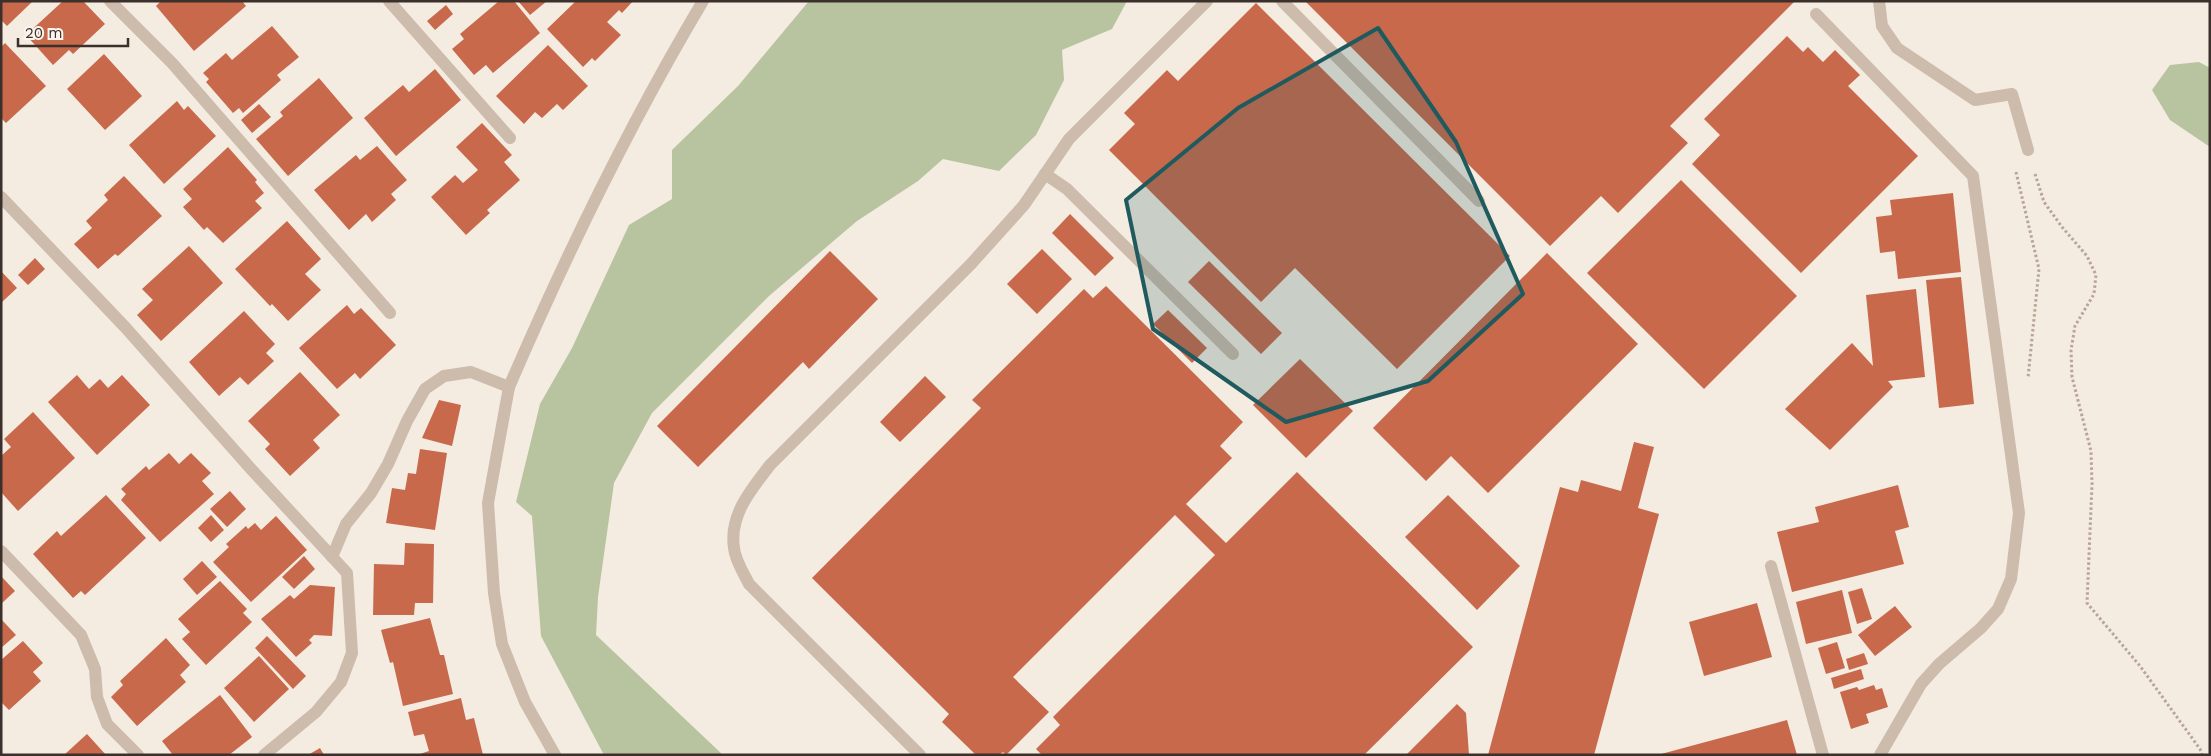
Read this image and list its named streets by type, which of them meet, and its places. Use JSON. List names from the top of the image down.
{
  "scale_bar": "20 m"
}
